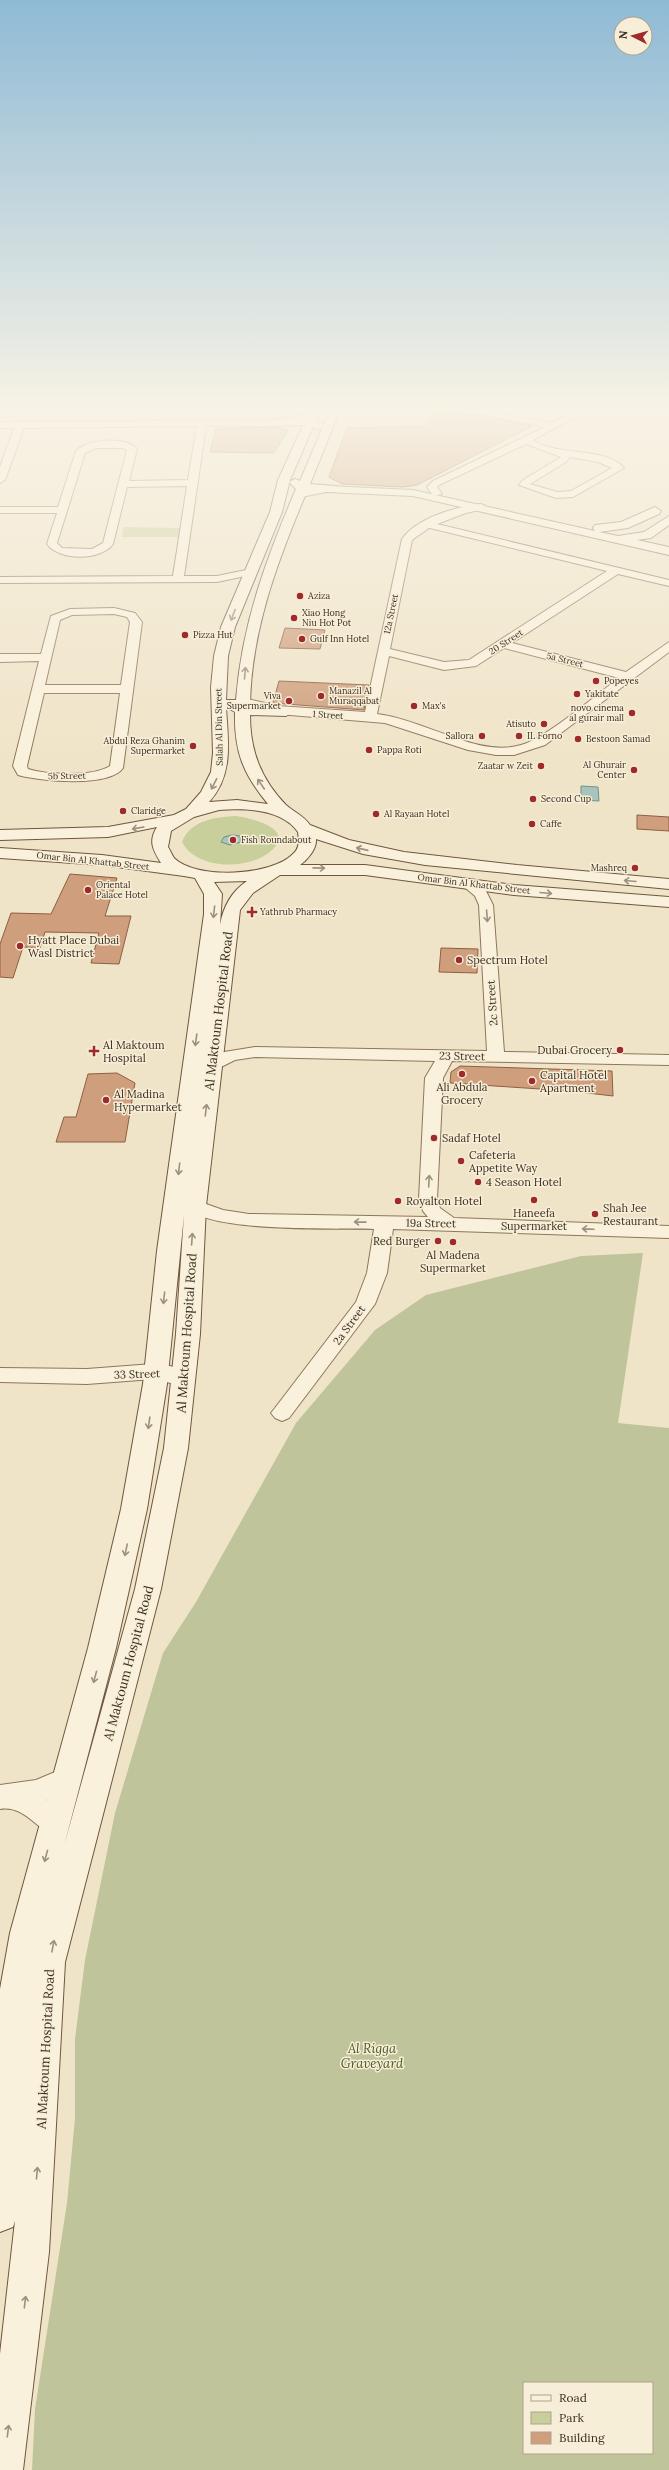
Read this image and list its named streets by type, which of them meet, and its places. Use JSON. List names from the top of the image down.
{
  "streets": {
    "main road": ["Salah Al Din Street", "Omar Bin Al Khattab Street", "Al Maktoum Hospital Road"],
    "street": [
      "12a Street",
      "20 Street",
      "5a Street",
      "1 Street",
      "5b Street",
      "2c Street",
      "23 Street",
      "19a Street",
      "2a Street",
      "33 Street"
    ]
  },
  "crossings": [
    ["12a Street", "20 Street"],
    ["12a Street", "1 Street"],
    ["20 Street", "5a Street"],
    ["5a Street", "1 Street"],
    ["Omar Bin Al Khattab Street", "2c Street"],
    ["Omar Bin Al Khattab Street", "Al Maktoum Hospital Road"],
    ["2c Street", "23 Street"],
    ["Al Maktoum Hospital Road", "23 Street"],
    ["Al Maktoum Hospital Road", "19a Street"],
    ["Al Maktoum Hospital Road", "33 Street"],
    ["19a Street", "2a Street"]
  ],
  "one_way": ["2c Street", "19a Street"],
  "parks": ["Al Rigga Graveyard"],
  "places": {
    "other": [
      "Aziza",
      "Xiao Hong Niu Hot Pot",
      "Pizza Hut",
      "Gulf Inn Hotel",
      "Popeyes",
      "Yakitate",
      "Manazil Al Muraqqabat",
      "Viva Supermarket",
      "Max's",
      "novo cinema al gurair mall",
      "Atisuto",
      "Sallora",
      "IL Forno",
      "Bestoon Samad",
      "Abdul Reza Ghanim Supermarket",
      "Pappa Roti",
      "Zaatar w Zeit",
      "Al Ghurair Center",
      "Second Cup",
      "Claridge",
      "Al Rayaan Hotel",
      "Caffe",
      "Fish Roundabout",
      "Mashreq",
      "Oriental Palace Hotel",
      "Hyatt Place Dubai Wasl District",
      "Spectrum Hotel",
      "Dubai Grocery",
      "Ali Abdula Grocery",
      "Capital Hotel Apartment",
      "Al Madina Hypermarket",
      "Sadaf Hotel",
      "Cafeteria Appetite Way",
      "4 Season Hotel",
      "Haneefa Supermarket",
      "Royalton Hotel",
      "Shah Jee Restaurant",
      "Red Burger",
      "Al Madena Supermarket"
    ],
    "health": ["Yathrub Pharmacy", "Al Maktoum Hospital"]
  },
  "legend": ["Road", "Park", "Building"],
  "north": "left"
}
